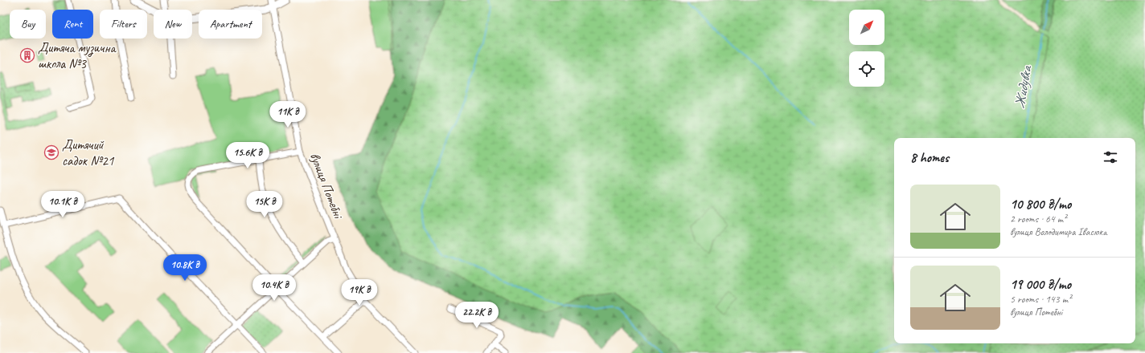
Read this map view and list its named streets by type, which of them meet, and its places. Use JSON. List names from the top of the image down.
{
  "streets": {
    "street": ["вулиця Потебні"]
  },
  "water": ["Жидувка"],
  "places": {
    "building": ["Дитяча музична школа №3"],
    "school or university": ["Дитячий садок №21"]
  },
  "north": "top right",
  "page": {
    "chip": [
      "Buy",
      "Rent",
      "Filters",
      "New",
      "Apartment"
    ],
    "price": [
      "11K ₴",
      "15.6K ₴",
      "10.1K ₴",
      "15K ₴",
      "10.8K ₴",
      "10.4K ₴",
      "19K ₴",
      "22.2K ₴"
    ],
    "heading": "8 homes",
    "list": [
      {
        "name": "10 800 ₴/mo",
        "note": "2 rooms · 64 m² · вулиця Володимира Івасюка"
      },
      {
        "name": "19 000 ₴/mo",
        "note": "5 rooms · 143 m² · вулиця Потебні"
      }
    ]
  }
}
